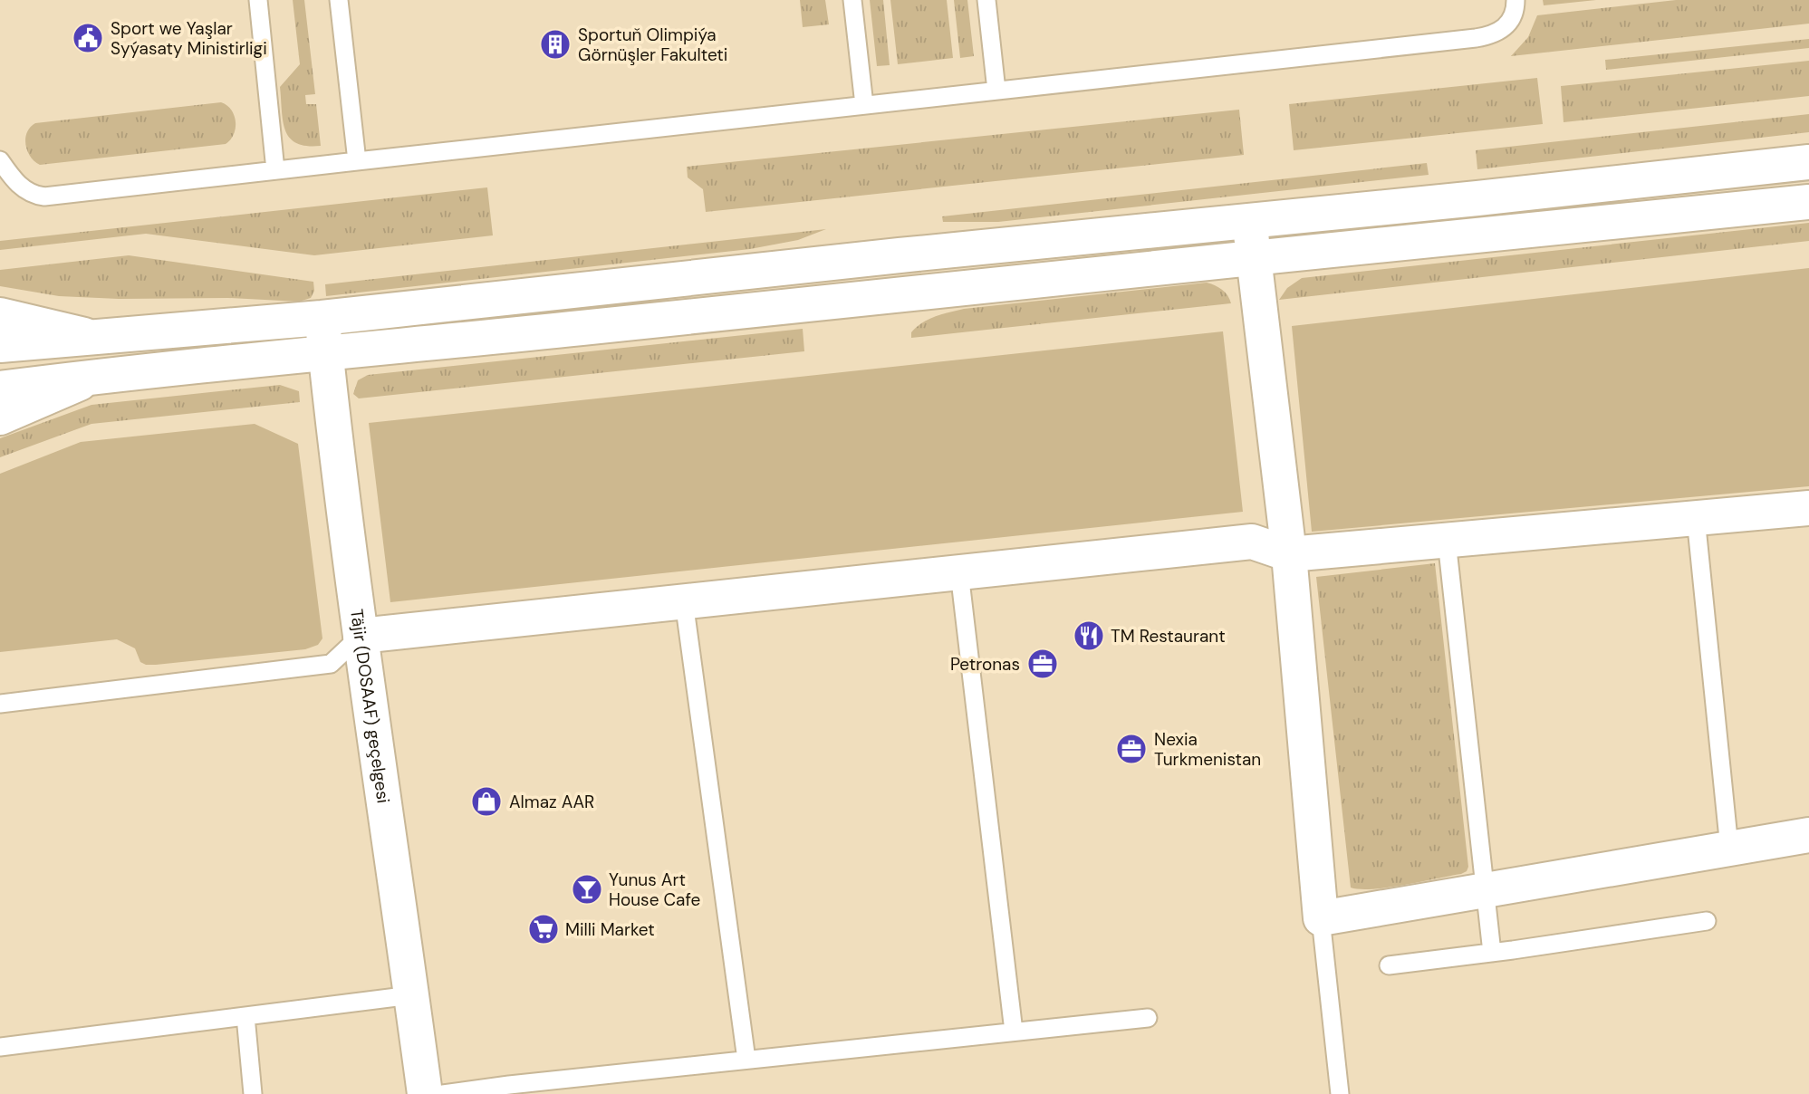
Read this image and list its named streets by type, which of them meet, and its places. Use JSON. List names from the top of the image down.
{
  "streets": {
    "main road": ["Täjir (DOSAAF) geçelgesi"]
  },
  "places": {
    "public building": ["Sport we Yaşlar Syýasaty Ministirligi"],
    "building": ["Sportuň Olimpiýa Görnüşler Fakulteti"],
    "restaurant": ["TM Restaurant"],
    "office": ["Petronas", "Nexia Turkmenistan"],
    "shop": ["Almaz AAR"],
    "bar": ["Yunus Art House Cafe"],
    "supermarket": ["Milli Market"]
  }
}
